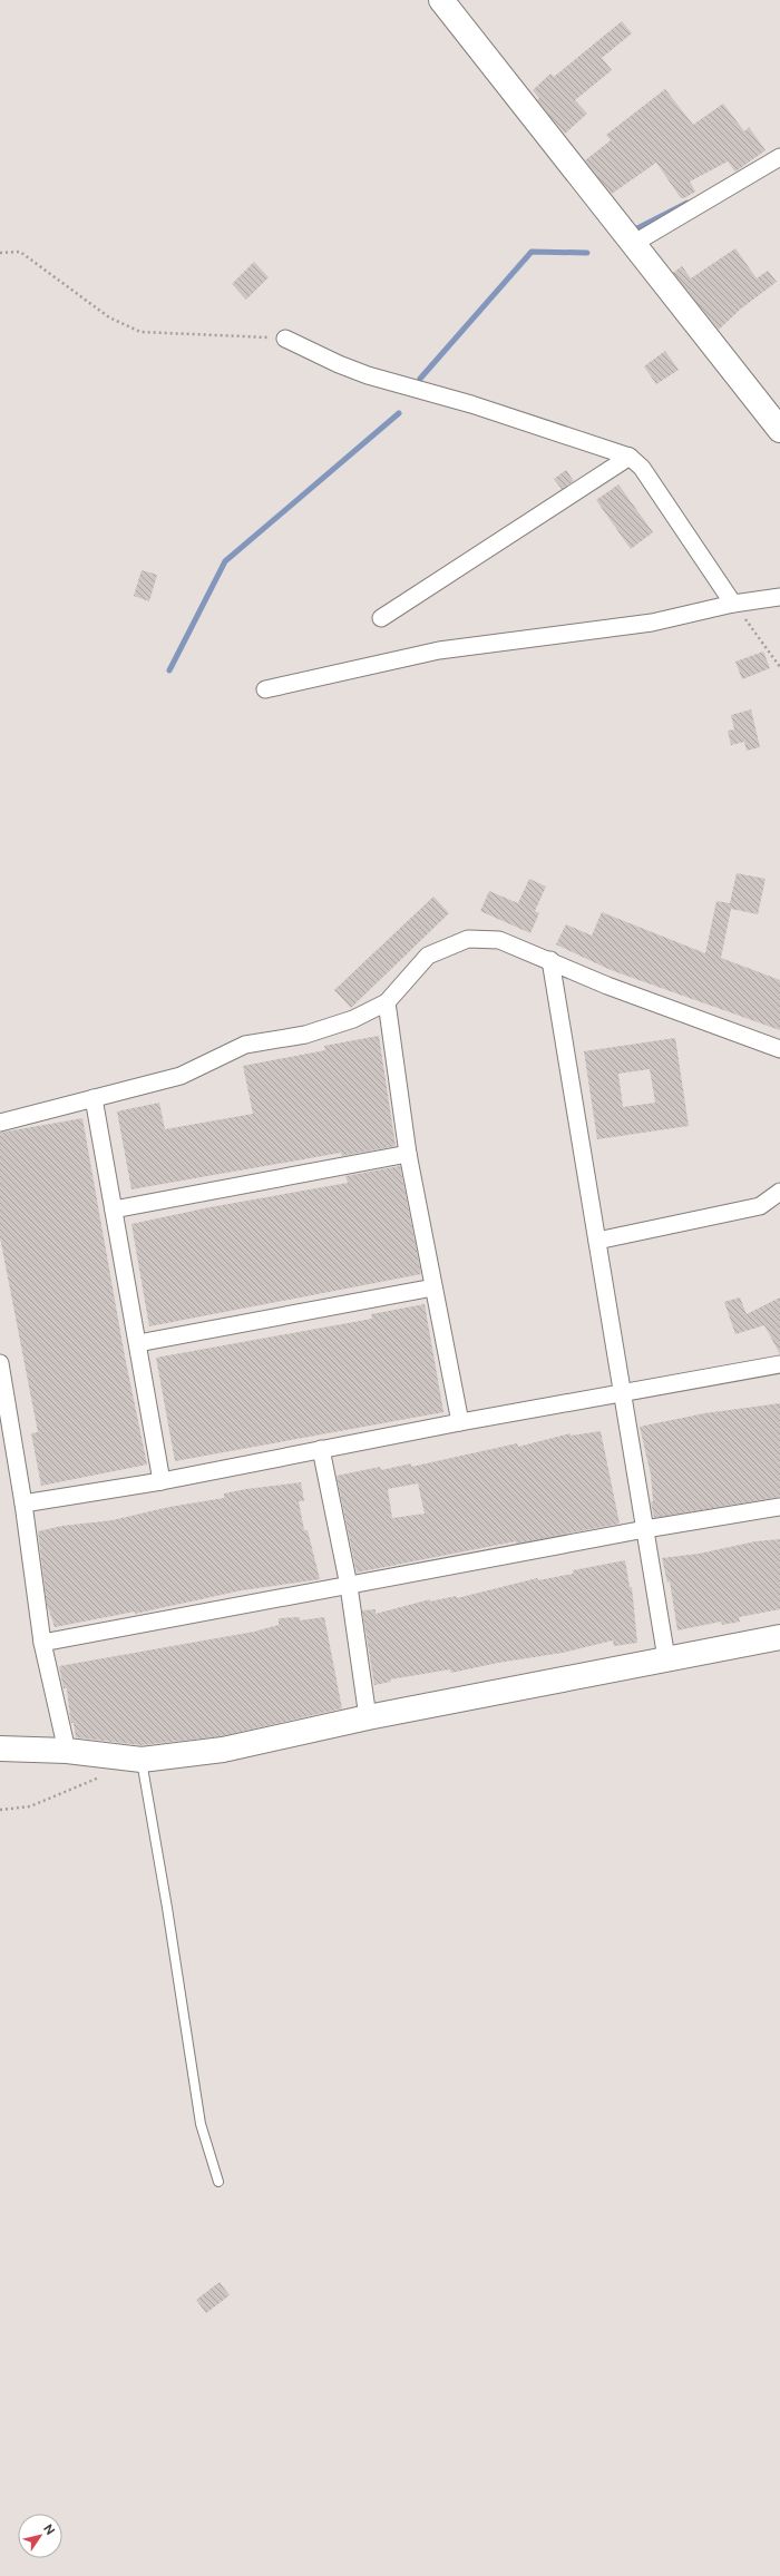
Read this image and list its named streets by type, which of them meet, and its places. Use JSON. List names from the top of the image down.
{
  "north": "top right"
}
